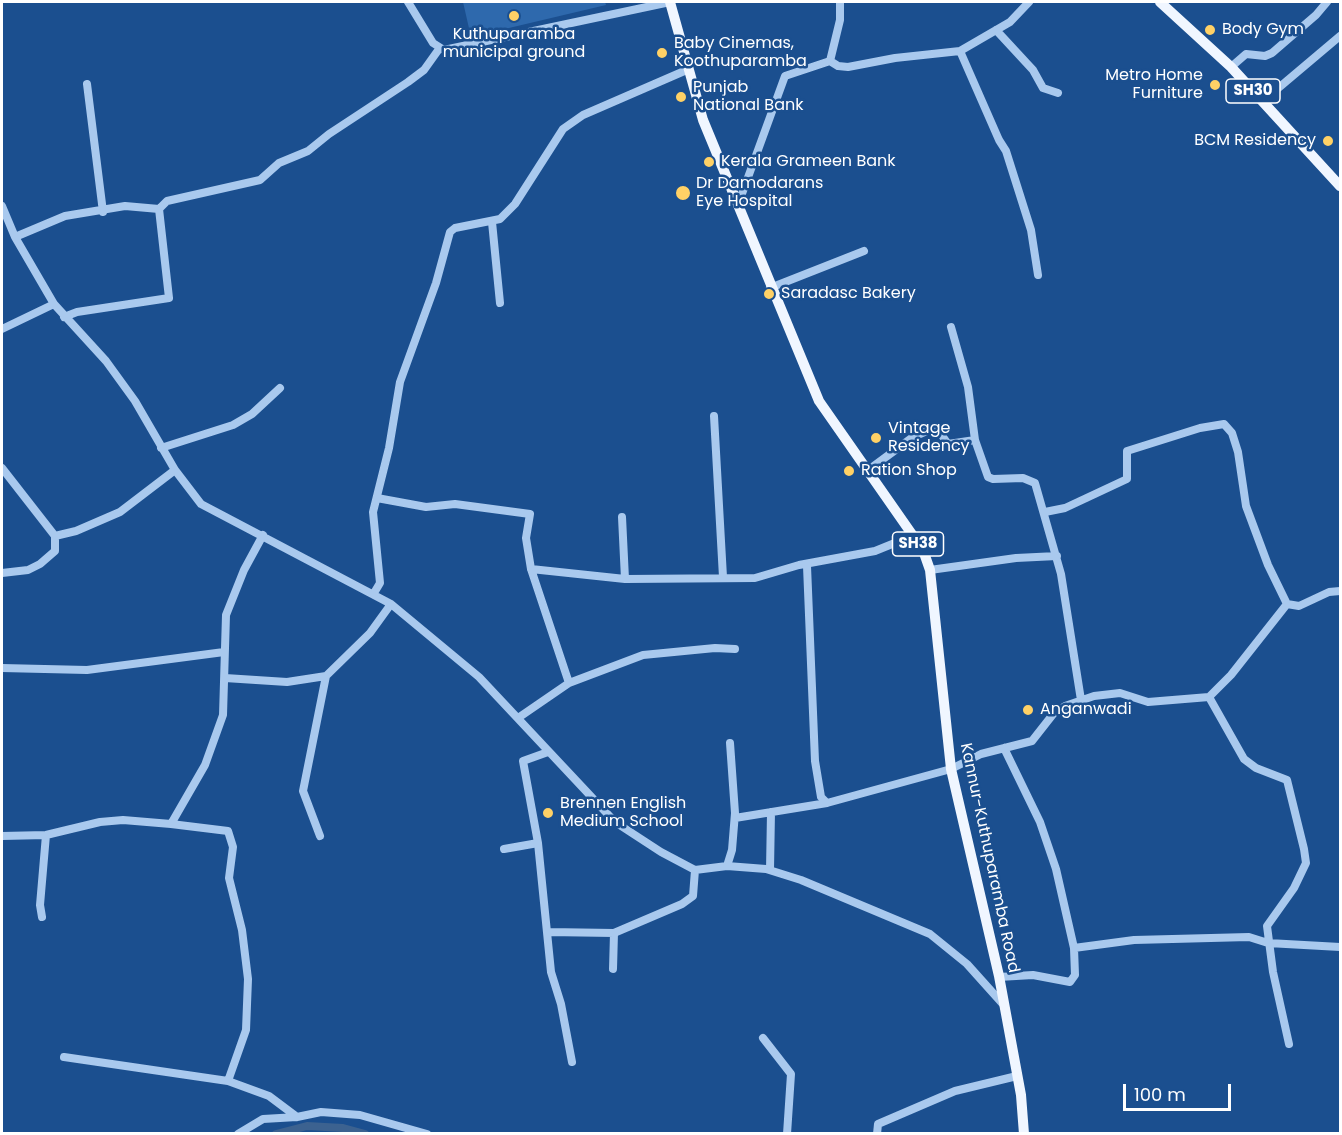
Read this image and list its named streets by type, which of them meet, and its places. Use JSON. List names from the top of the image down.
{
  "streets": {
    "main road": ["SH30", "SH38", "Kannur-Kuthuparamba Road"]
  },
  "places": [
    "Kuthuparamba municipal ground",
    "Body Gym",
    "Baby Cinemas, Koothuparamba",
    "Metro Home Furniture",
    "Punjab National Bank",
    "BCM Residency",
    "Kerala Grameen Bank",
    "Dr Damodarans Eye Hospital",
    "Saradasc Bakery",
    "Vintage Residency",
    "Ration Shop",
    "Anganwadi",
    "Brennen English Medium School"
  ],
  "scale_bar": "100 m"
}
